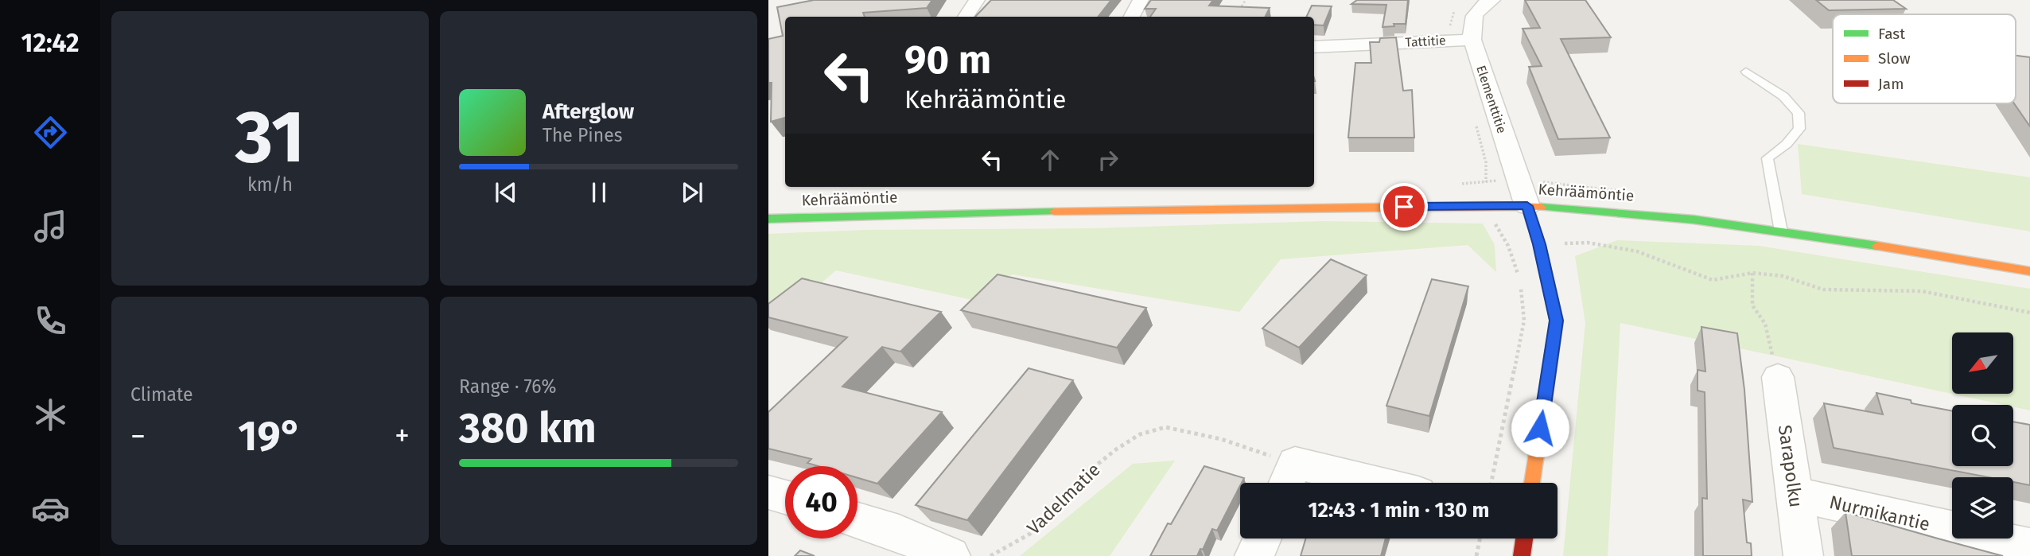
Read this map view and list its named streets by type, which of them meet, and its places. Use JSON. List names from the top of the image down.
{
  "streets": {
    "street": [
      "Tattitie",
      "Elementtitie",
      "Kehräämöntie",
      "Sarapolku",
      "Nurmikantie"
    ],
    "path": ["Vadelmatie"]
  },
  "crossings": [
    ["Tattitie", "Elementtitie"],
    ["Elementtitie", "Kehräämöntie"],
    ["Sarapolku", "Nurmikantie"]
  ],
  "legend": ["Fast", "Slow", "Jam"],
  "north": "bottom left",
  "page": {
    "tabs": "12:42",
    "tile": [
      ["31", "km/h"],
      "Climate",
      ["Range · 76%", "380 km"]
    ],
    "turn": ["90 m", "Kehräämöntie"],
    "song": ["Afterglow", "The Pines"],
    "heat": ["−", "19°", "+"],
    "limit": "40",
    "trip": "12:43 · 1 min · 130 m"
  }
}
